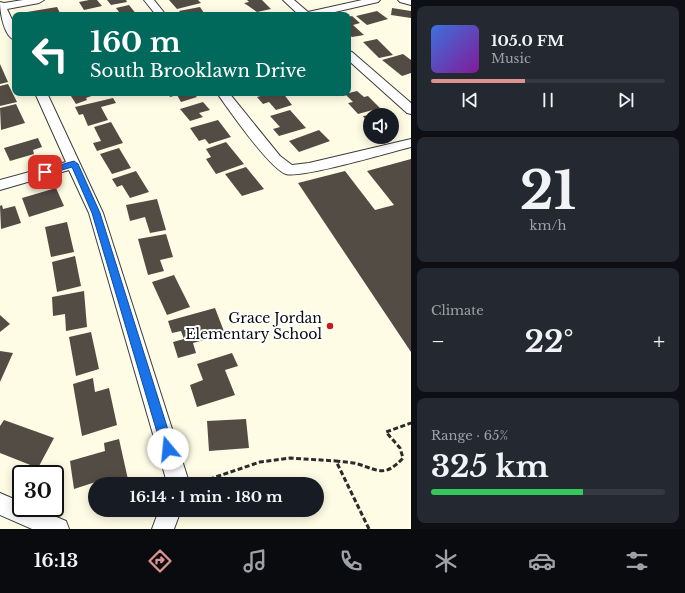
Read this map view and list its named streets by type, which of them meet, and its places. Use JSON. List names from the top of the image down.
{
  "places": ["Grace Jordan Elementary School"],
  "page": {
    "turn": ["160 m", "South Brooklawn Drive"],
    "song": ["105.0 FM", "Music"],
    "tile": [
      ["21", "km/h"],
      "Climate",
      ["Range · 65%", "325 km"]
    ],
    "heat": ["−", "22°", "+"],
    "limit": "30",
    "trip": "16:14 · 1 min · 180 m",
    "tabs": "16:13"
  }
}
